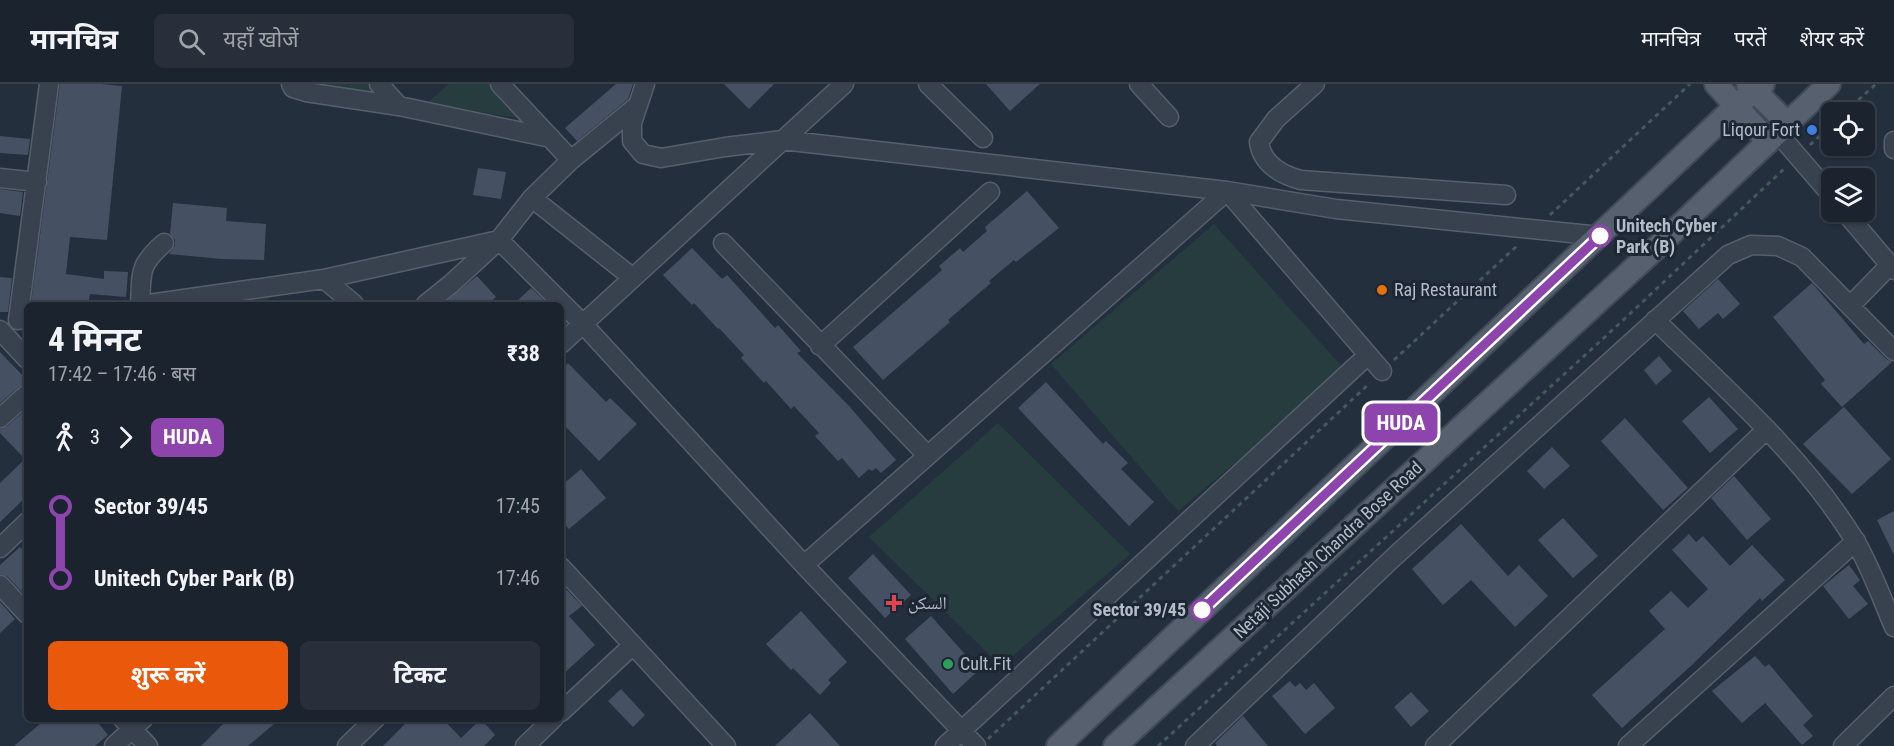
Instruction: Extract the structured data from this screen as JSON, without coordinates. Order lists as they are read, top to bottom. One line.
{"streets":{"main road":["Netaji Subhash Chandra Bose Road"]},"places":{"other":["Liqour Fort","Unitech Cyber Park (B)","Raj Restaurant","Sector 39/45","Cult.Fit"],"health":["السكن"]},"lines":["bus line HUDA"],"page":{"header":"मानचित्र","search":"यहाँ खोजें","nav":["मानचित्र","परतें","शेयर करें"],"on_map":"HUDA","heading":["4 मिनट","17:42 – 17:46 · बस","₹38"],"legs":["3","HUDA"],"list":[{"name":"Sector 39/45","value":"17:45"},{"name":"Unitech Cyber Park (B)","value":"17:46"}],"buttons":["शुरू करें","टिकट"]}}
